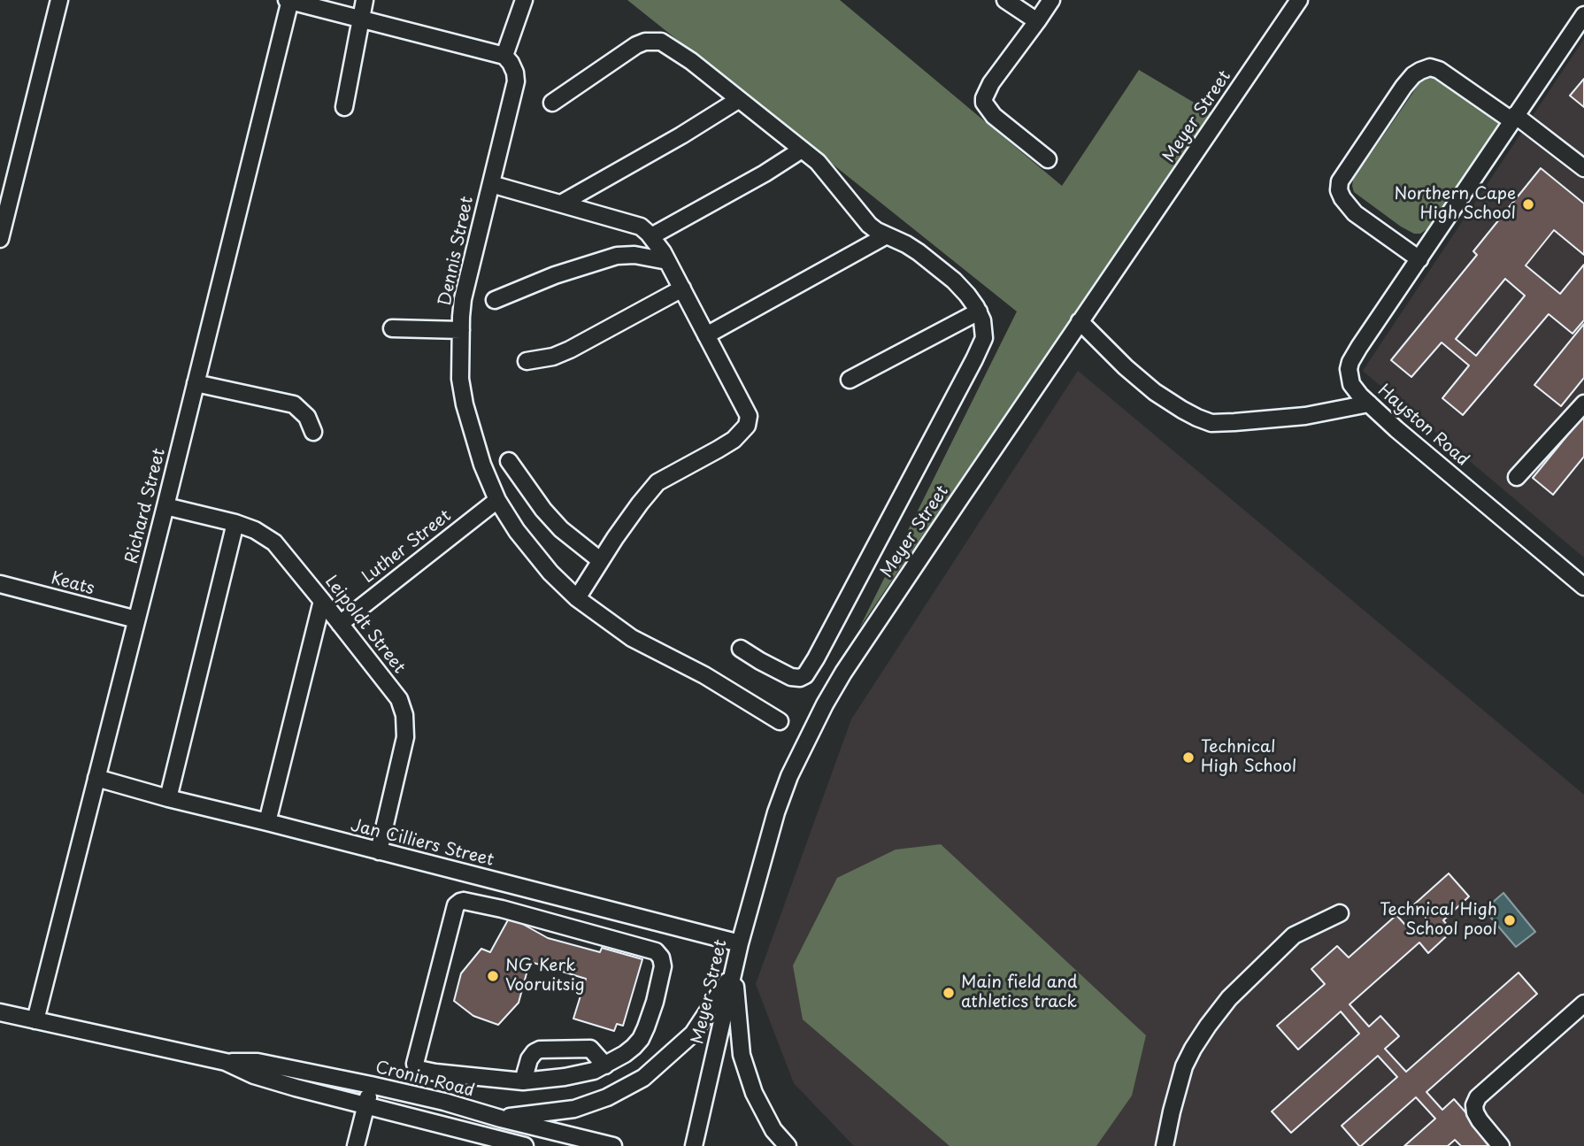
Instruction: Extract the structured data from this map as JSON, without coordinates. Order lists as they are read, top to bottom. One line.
{"streets":{"street":["Meyer Street","Dennis Street","Hayston Road","Richard Street","Luther Street","Keats","Leipoldt Street","Jan Cilliers Street","Cronin Road"]},"crossings":[["Meyer Street","Jan Cilliers Street"],["Dennis Street","Luther Street"],["Richard Street","Keats"],["Richard Street","Leipoldt Street"],["Richard Street","Jan Cilliers Street"],["Richard Street","Cronin Road"],["Luther Street","Leipoldt Street"],["Leipoldt Street","Jan Cilliers Street"]],"places":["Northern Cape High School","Technical High School","Technical High School pool","NG Kerk Vooruitsig","Main field and athletics track"]}
